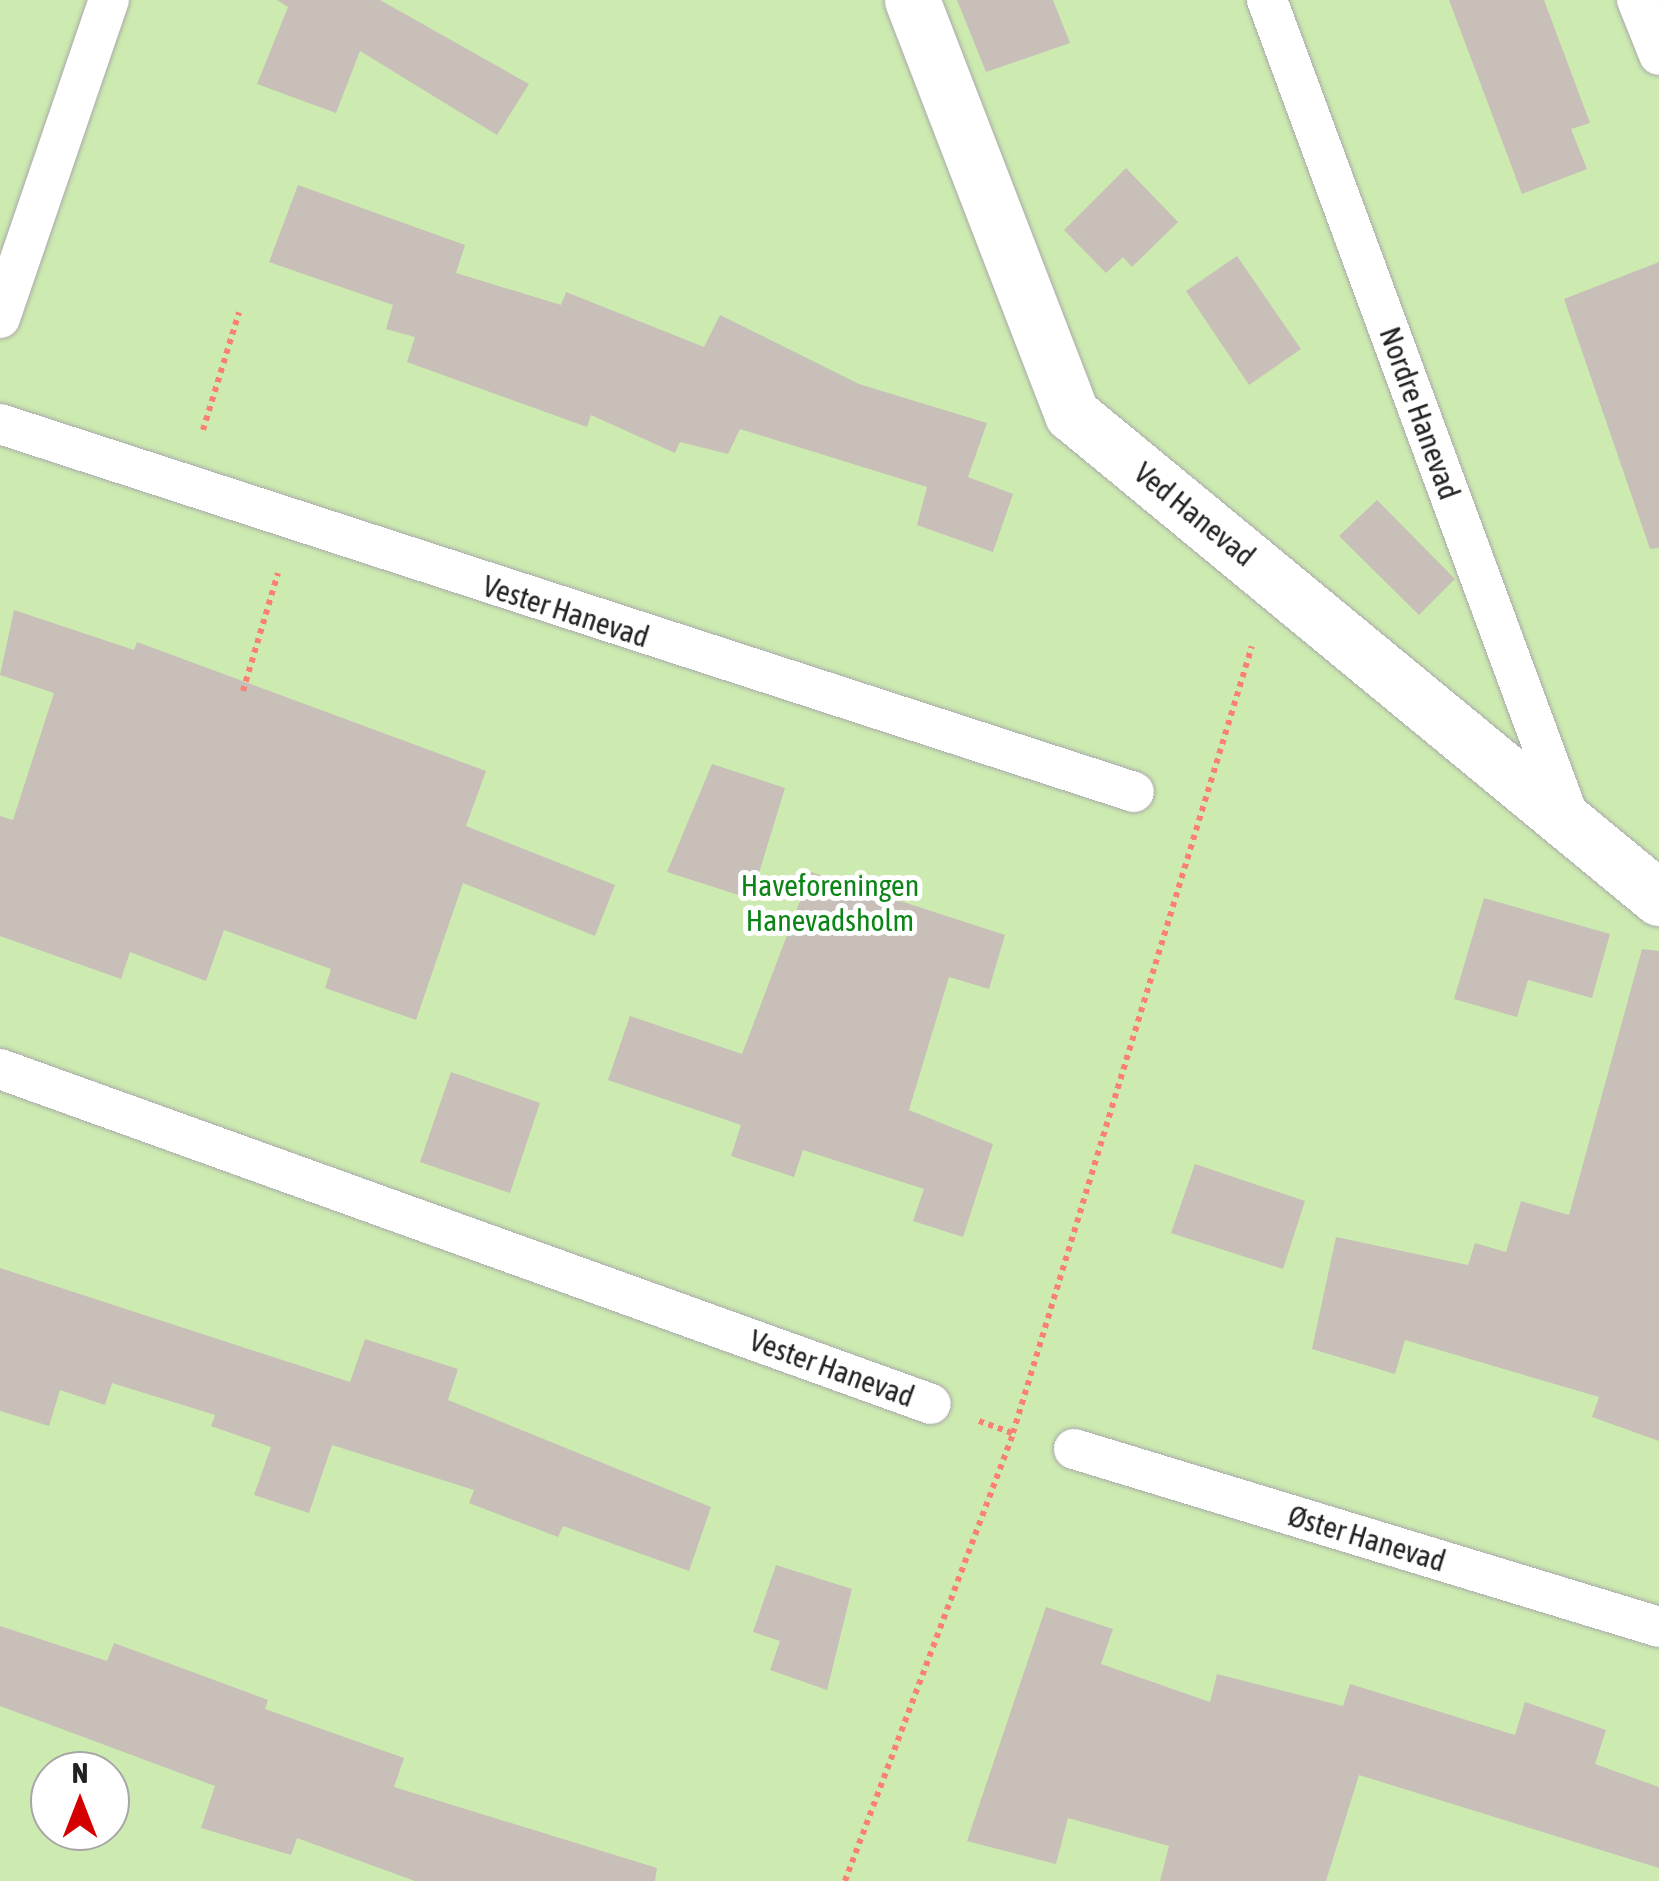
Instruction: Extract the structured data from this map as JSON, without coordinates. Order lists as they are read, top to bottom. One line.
{"streets":{"street":["Ved Hanevad"],"lane":["Nordre Hanevad","Vester Hanevad","Øster Hanevad"]},"crossings":[["Nordre Hanevad","Ved Hanevad"]],"parks":["Haveforeningen Hanevadsholm"],"north":"top"}
